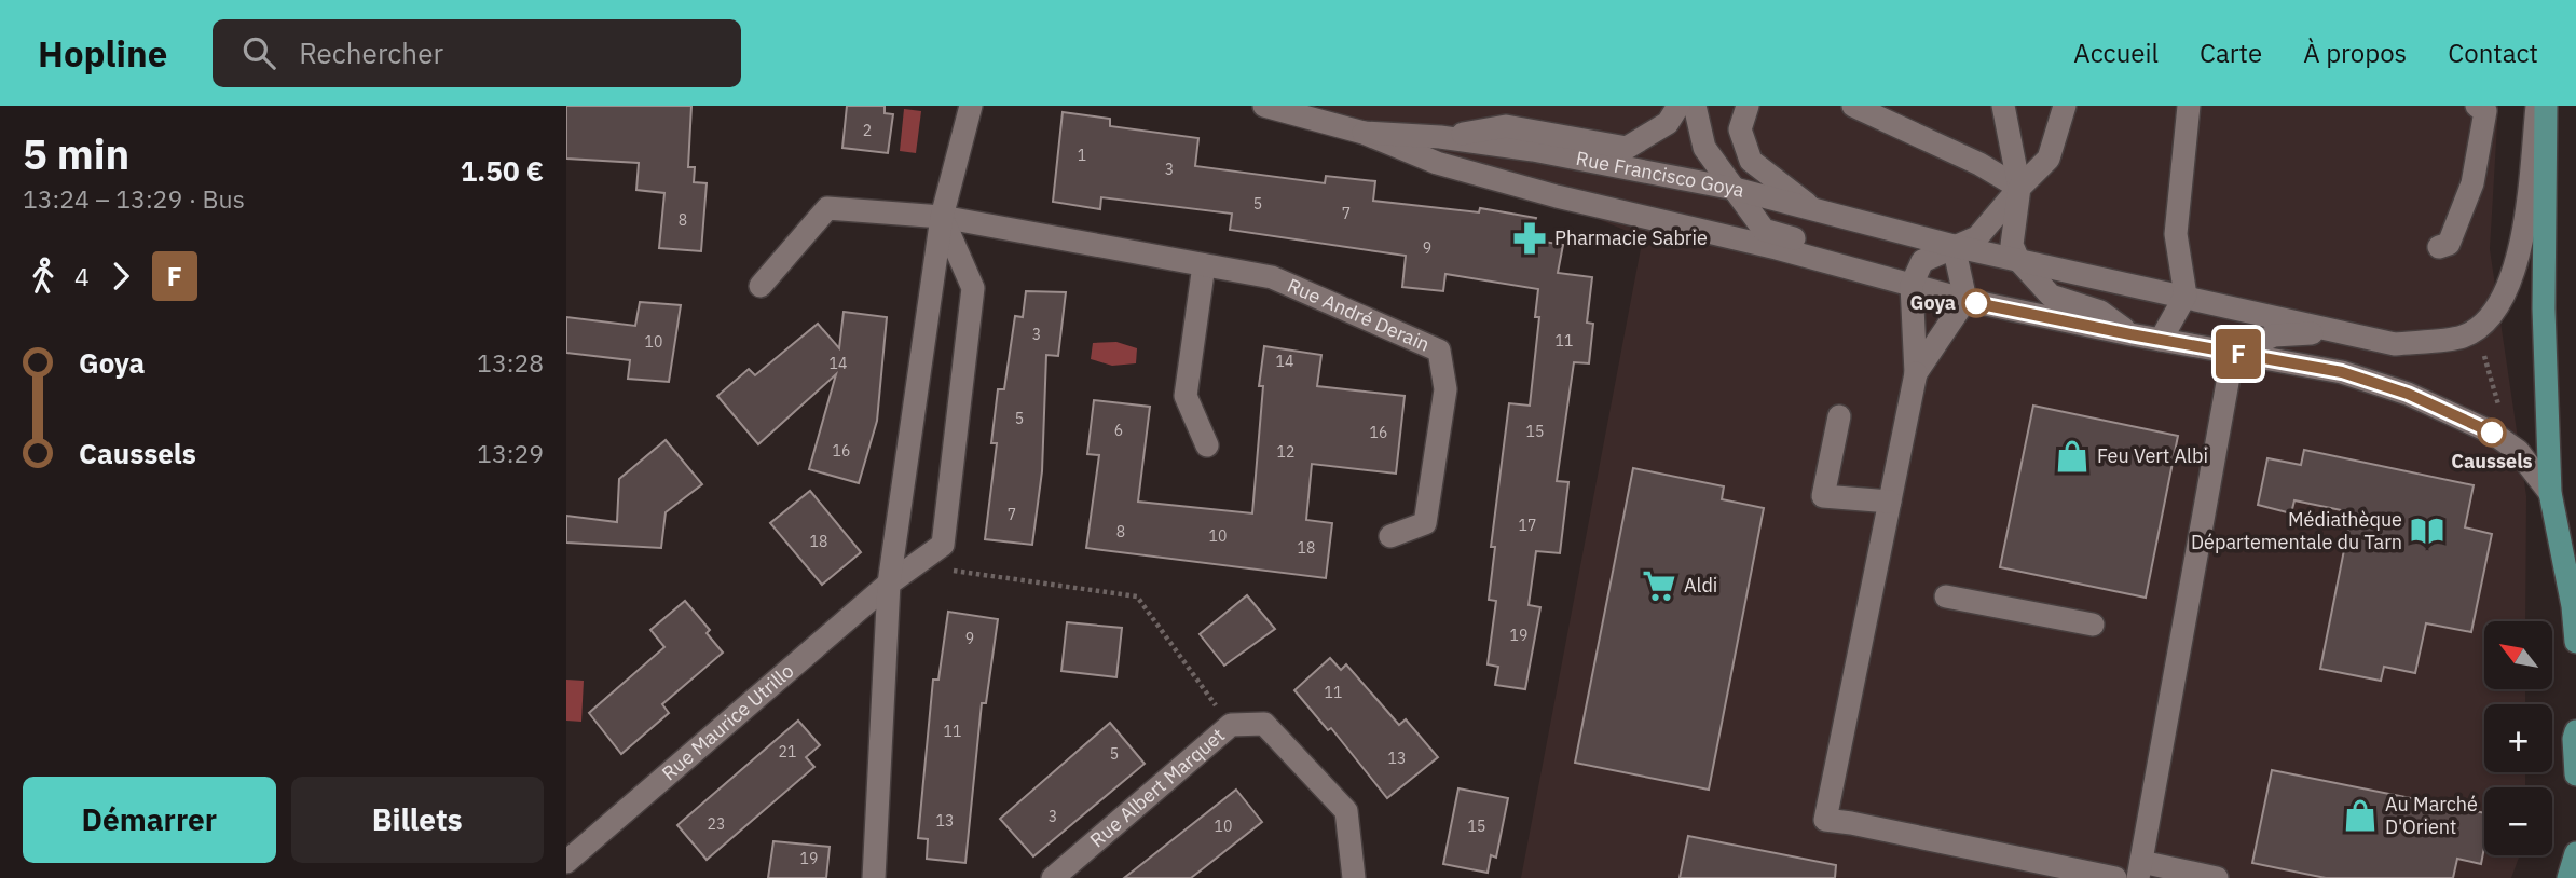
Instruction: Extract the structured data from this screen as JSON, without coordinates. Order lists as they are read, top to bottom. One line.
{"streets":{"street":["Rue Francisco Goya","Rue André Derain","Rue Maurice Utrillo","Rue Albert Marquet"]},"crossings":[["Rue André Derain","Rue Maurice Utrillo"]],"places":{"pharmacy":["Pharmacie Sabrie"],"other":["Goya","Caussels"],"shop":["Feu Vert Albi","Au Marché D'Orient"],"library":["Médiathèque Départementale du Tarn"],"supermarket":["Aldi"]},"lines":["bus line F"],"house_numbers":["2","1","3","5","7","8","9","3","11","10","14","14","5","6","15","16","16","12","7","17","8","10","18","18","19","9","11","11","21","5","13","3","13","23","10","15","19"],"north":"top left","page":{"header":"Hopline","search":"Rechercher","nav":["Accueil","Carte","À propos","Contact"],"heading":["5 min","13:24 – 13:29 · Bus","1.50 €"],"on_map":"F","legs":["4","F"],"list":[{"name":"Goya","value":"13:28"},{"name":"Caussels","value":"13:29"}],"map_buttons":["+","−"],"buttons":["Démarrer","Billets"]}}
